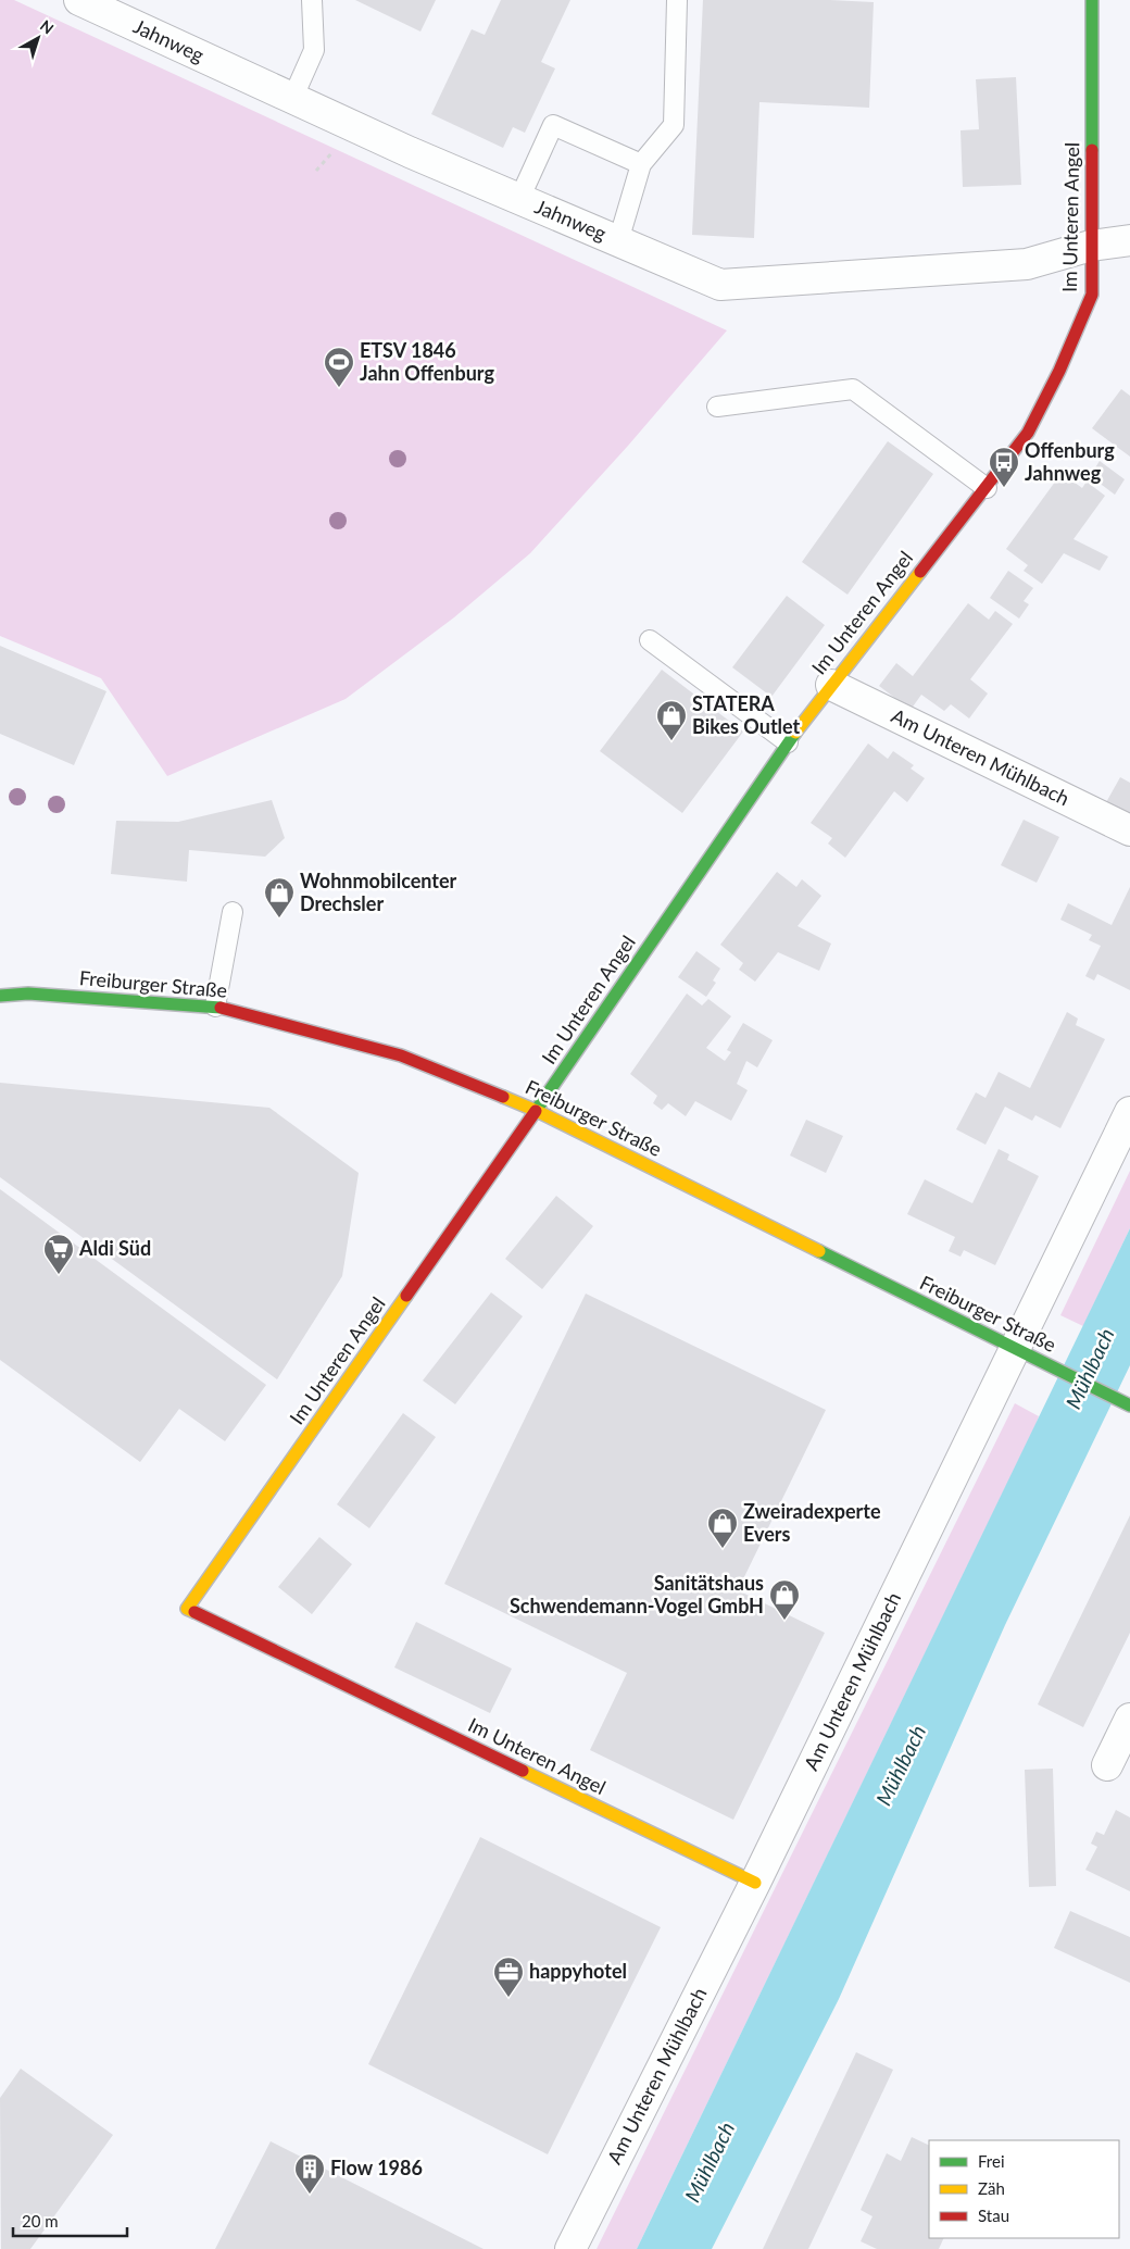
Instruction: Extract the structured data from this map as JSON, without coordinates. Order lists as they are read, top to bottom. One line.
{"streets":{"street":["Jahnweg","Im Unteren Angel","Am Unteren Mühlbach","Freiburger Straße"]},"crossings":[["Jahnweg","Im Unteren Angel"],["Im Unteren Angel","Am Unteren Mühlbach"],["Im Unteren Angel","Freiburger Straße"],["Am Unteren Mühlbach","Freiburger Straße"]],"water":["Mühlbach"],"places":{"sports":["ETSV 1846 Jahn Offenburg"],"bus stop":["Offenburg Jahnweg"],"shop":["STATERA Bikes Outlet","Wohnmobilcenter Drechsler","Zweiradexperte Evers","Sanitätshaus Schwendemann-Vogel GmbH"],"supermarket":["Aldi Süd"],"office":["happyhotel"],"building":["Flow 1986"]},"legend":["Frei","Zäh","Stau"],"scale_bar":"20 m","north":"top right"}
